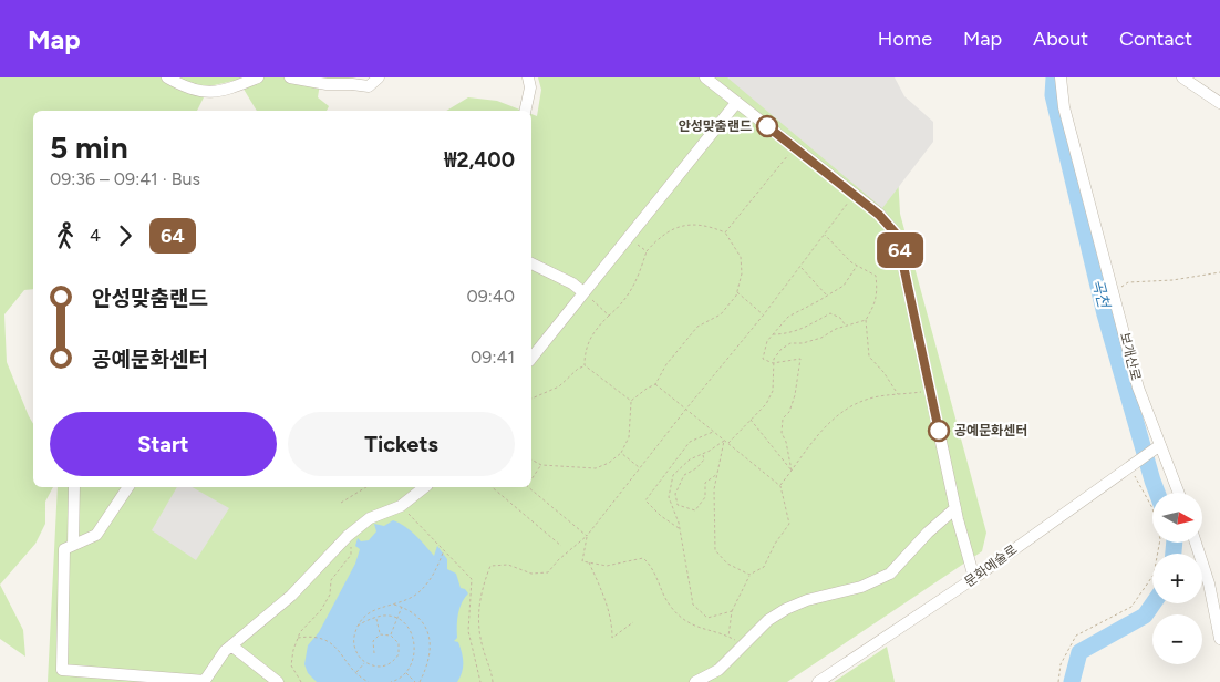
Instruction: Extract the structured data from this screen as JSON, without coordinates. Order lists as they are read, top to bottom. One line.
{"streets":{"street":["보개산로","문화예술로"]},"crossings":[["보개산로","문화예술로"]],"water":["곡천"],"places":["안성맞춤랜드","공예문화센터"],"lines":["bus line 64"],"north":"right","page":{"header":"Map","nav":["Home","Map","About","Contact"],"on_map":"64","heading":["5 min","09:36 – 09:41 · Bus","₩2,400"],"legs":["4","64"],"list":[{"name":"안성맞춤랜드","value":"09:40"},{"name":"공예문화센터","value":"09:41"}],"buttons":["Start","Tickets"],"map_buttons":["+","−"]}}
